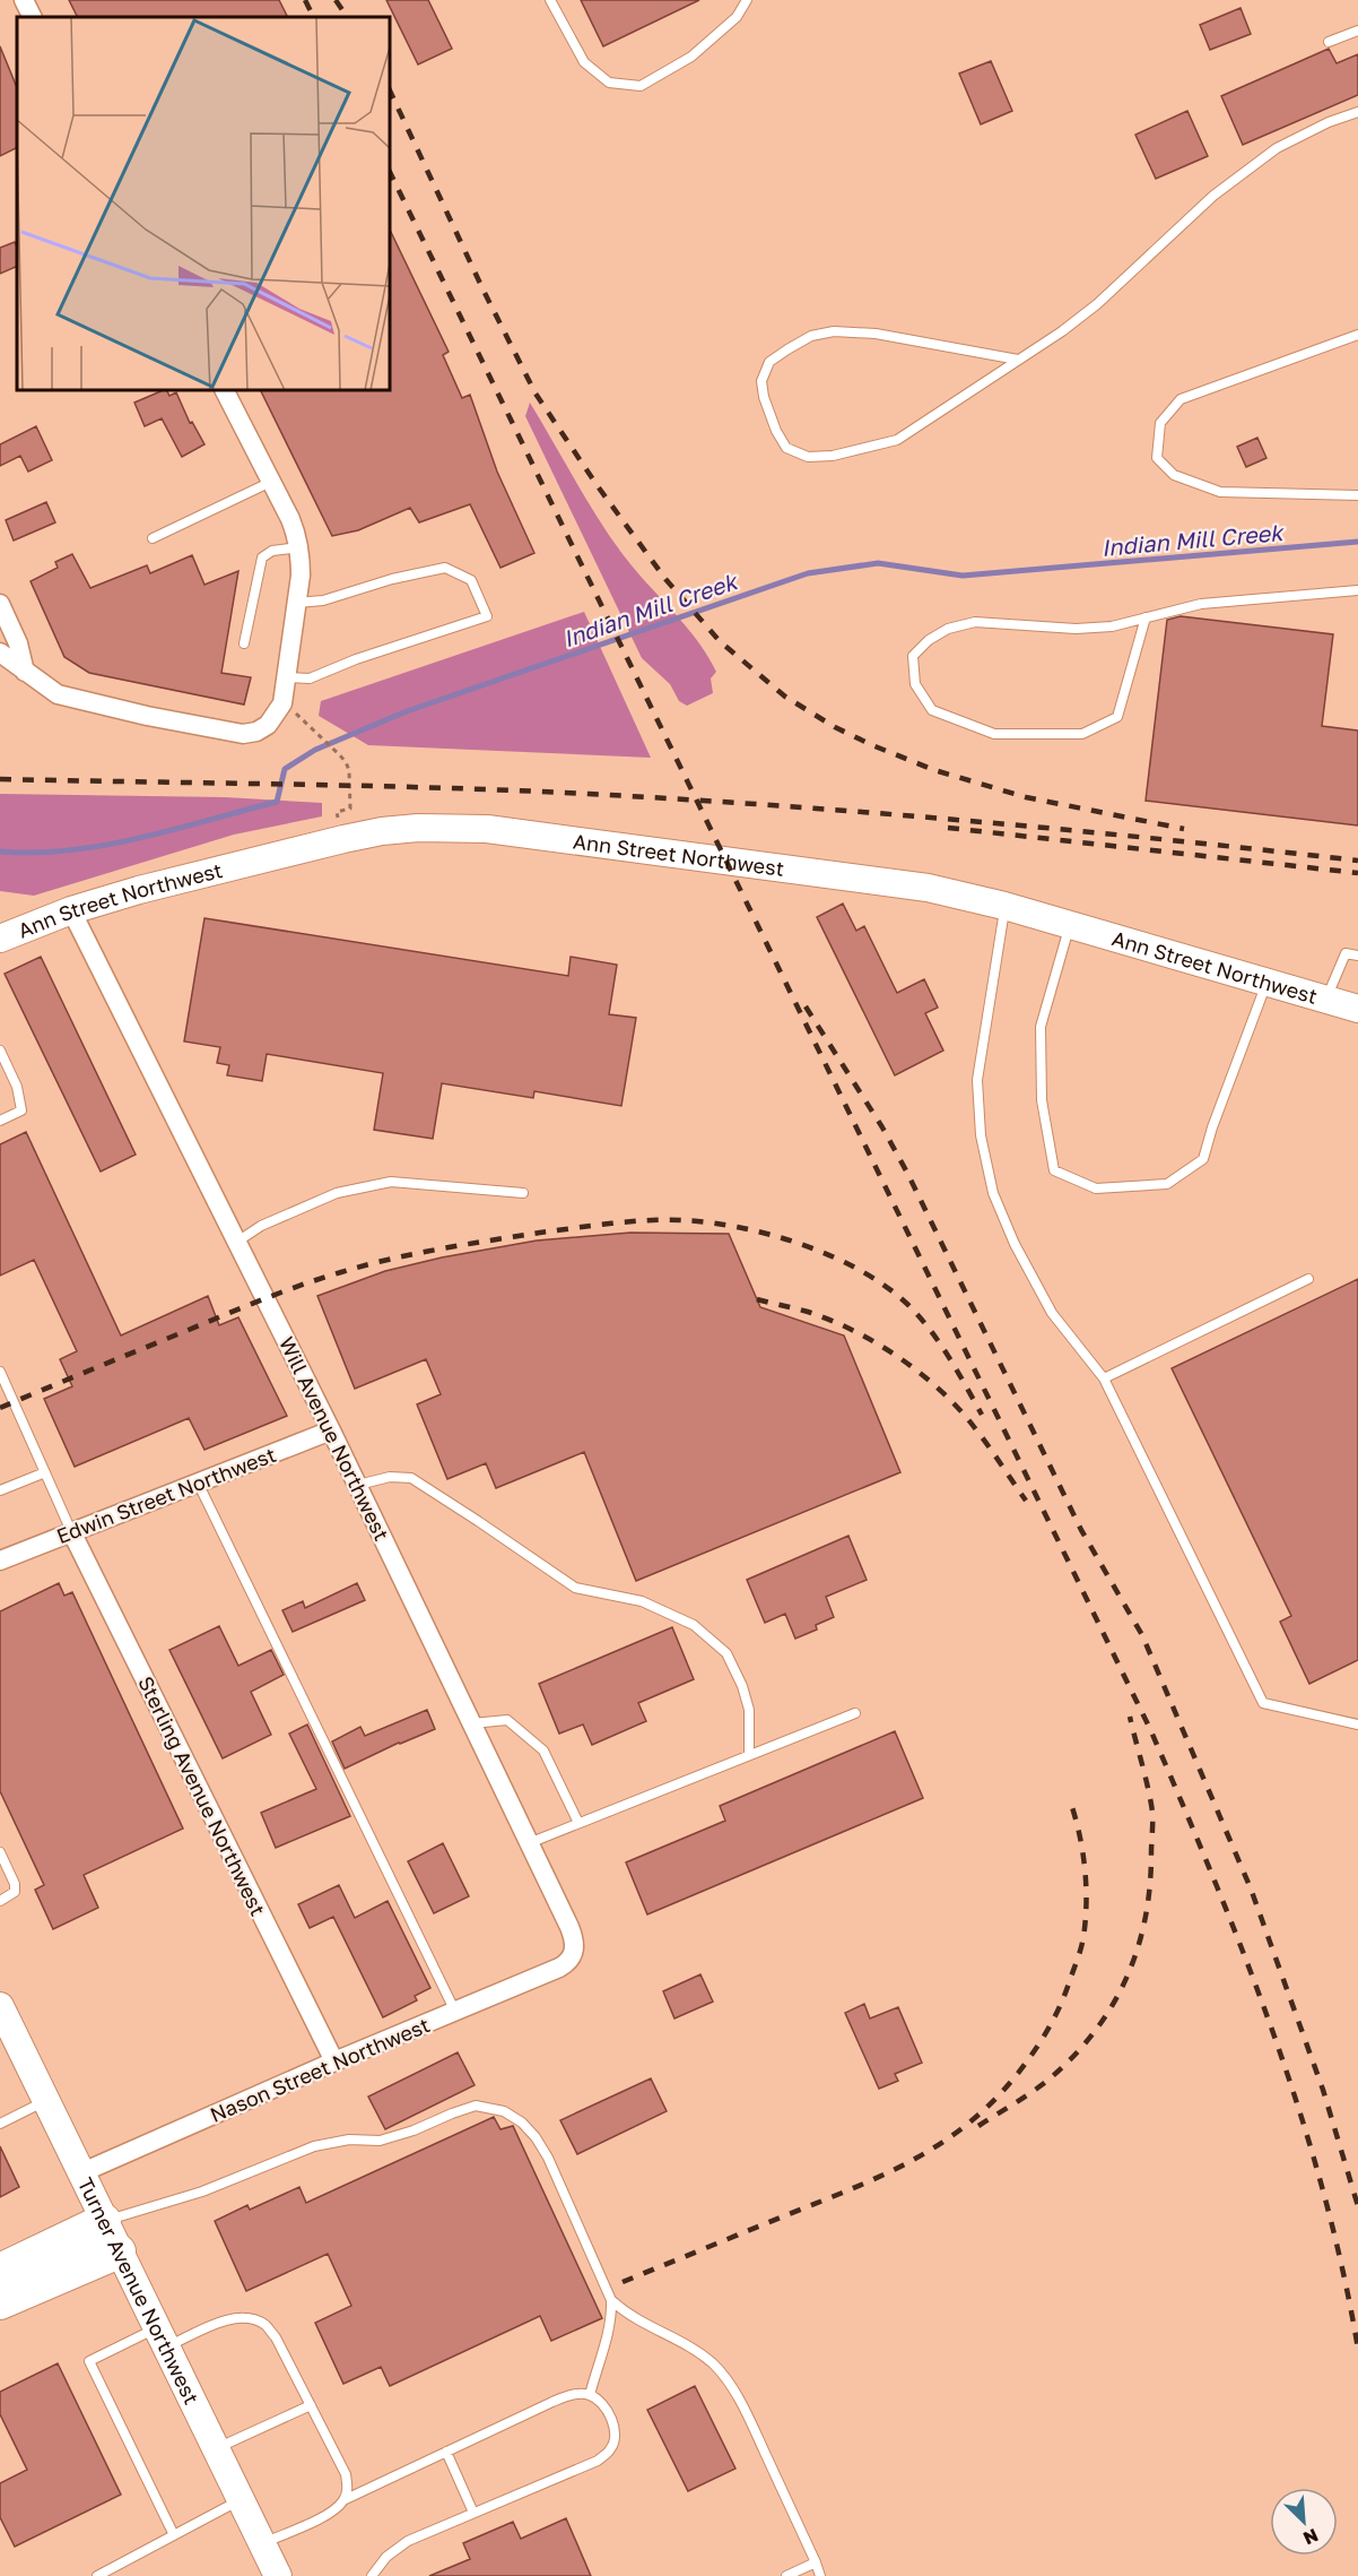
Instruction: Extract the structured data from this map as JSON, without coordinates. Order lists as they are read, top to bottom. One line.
{"streets":{"main road":["Ann Street Northwest","Turner Avenue Northwest"],"street":["Will Avenue Northwest","Edwin Street Northwest","Sterling Avenue Northwest","Nason Street Northwest"]},"crossings":[["Ann Street Northwest","Will Avenue Northwest"],["Will Avenue Northwest","Edwin Street Northwest"],["Will Avenue Northwest","Nason Street Northwest"],["Edwin Street Northwest","Sterling Avenue Northwest"],["Sterling Avenue Northwest","Nason Street Northwest"],["Nason Street Northwest","Turner Avenue Northwest"]],"water":["Indian Mill Creek"],"north":"bottom right"}
